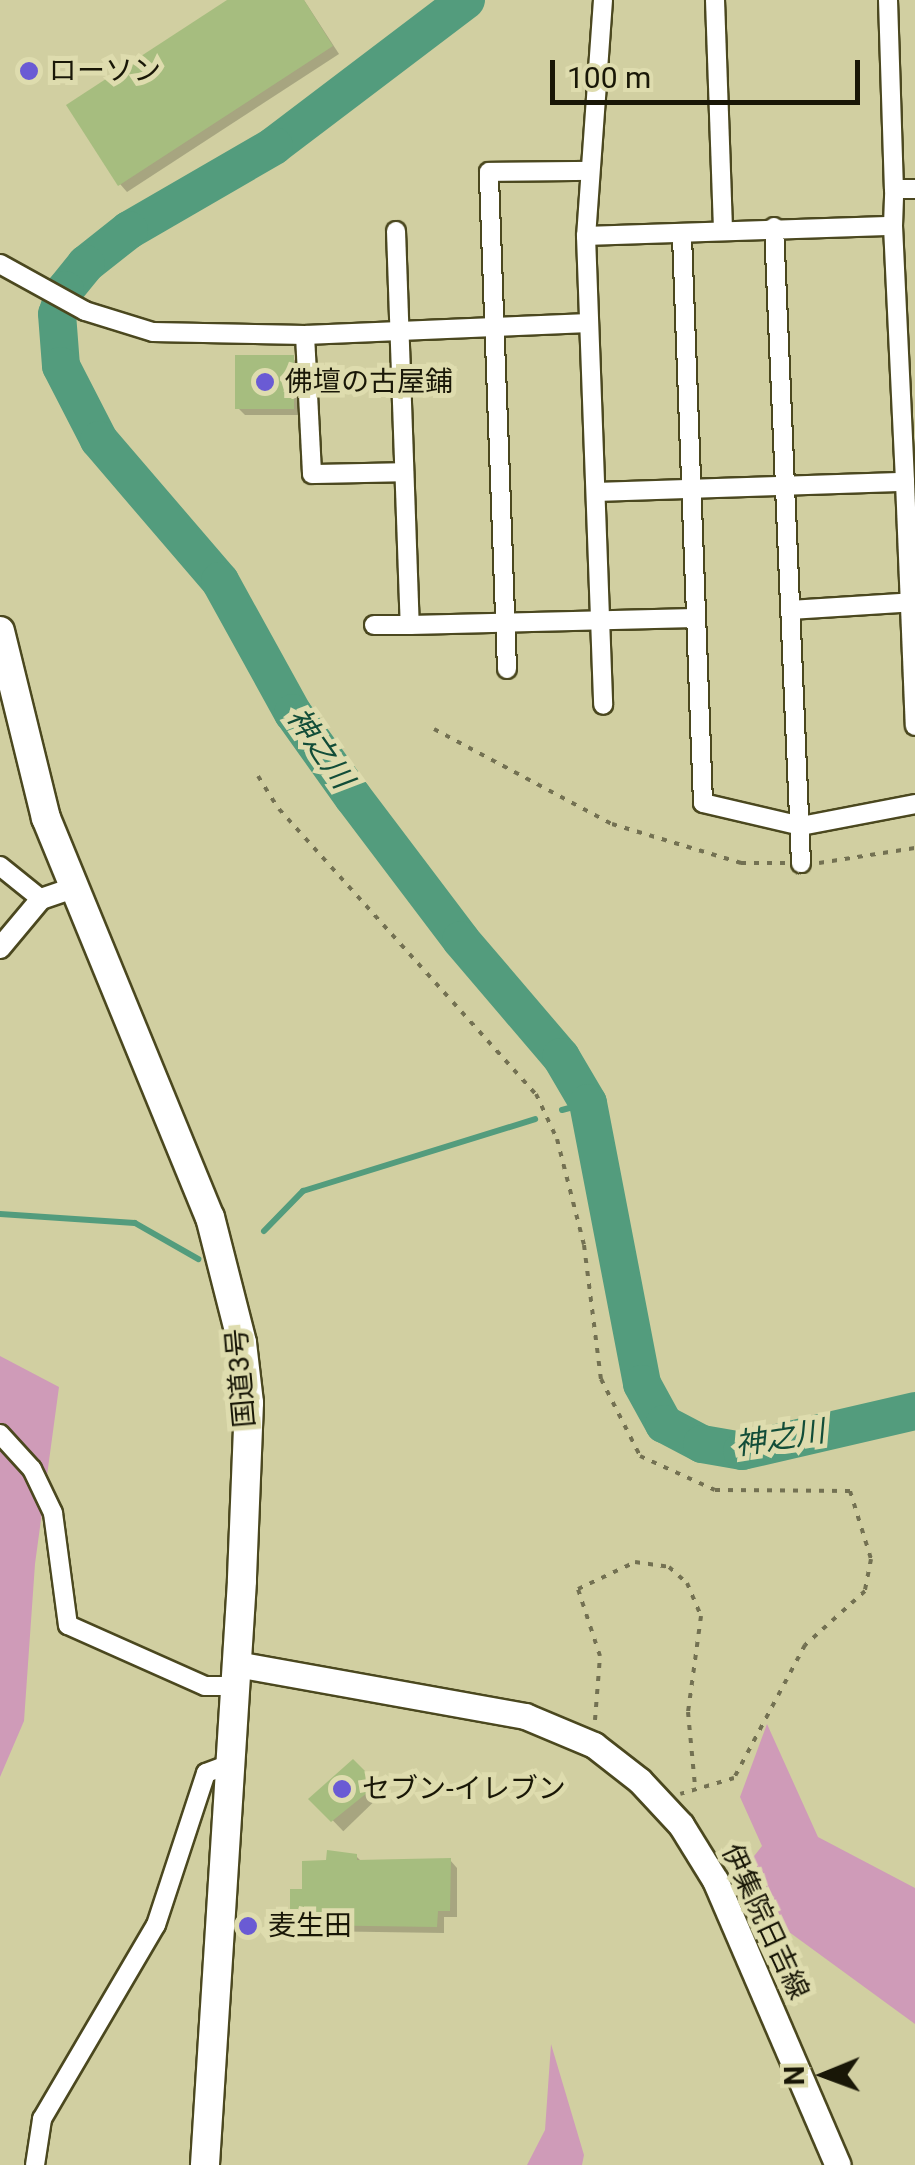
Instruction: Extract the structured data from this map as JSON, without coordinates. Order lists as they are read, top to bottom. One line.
{"streets":{"highway":["国道3号"],"main road":["伊集院日吉線"]},"crossings":[["国道3号","伊集院日吉線"]],"water":["神之川"],"places":["ローソン","佛壇の古屋鋪","セブン-イレブン","麦生田"],"scale_bar":"100 m","north":"left"}
